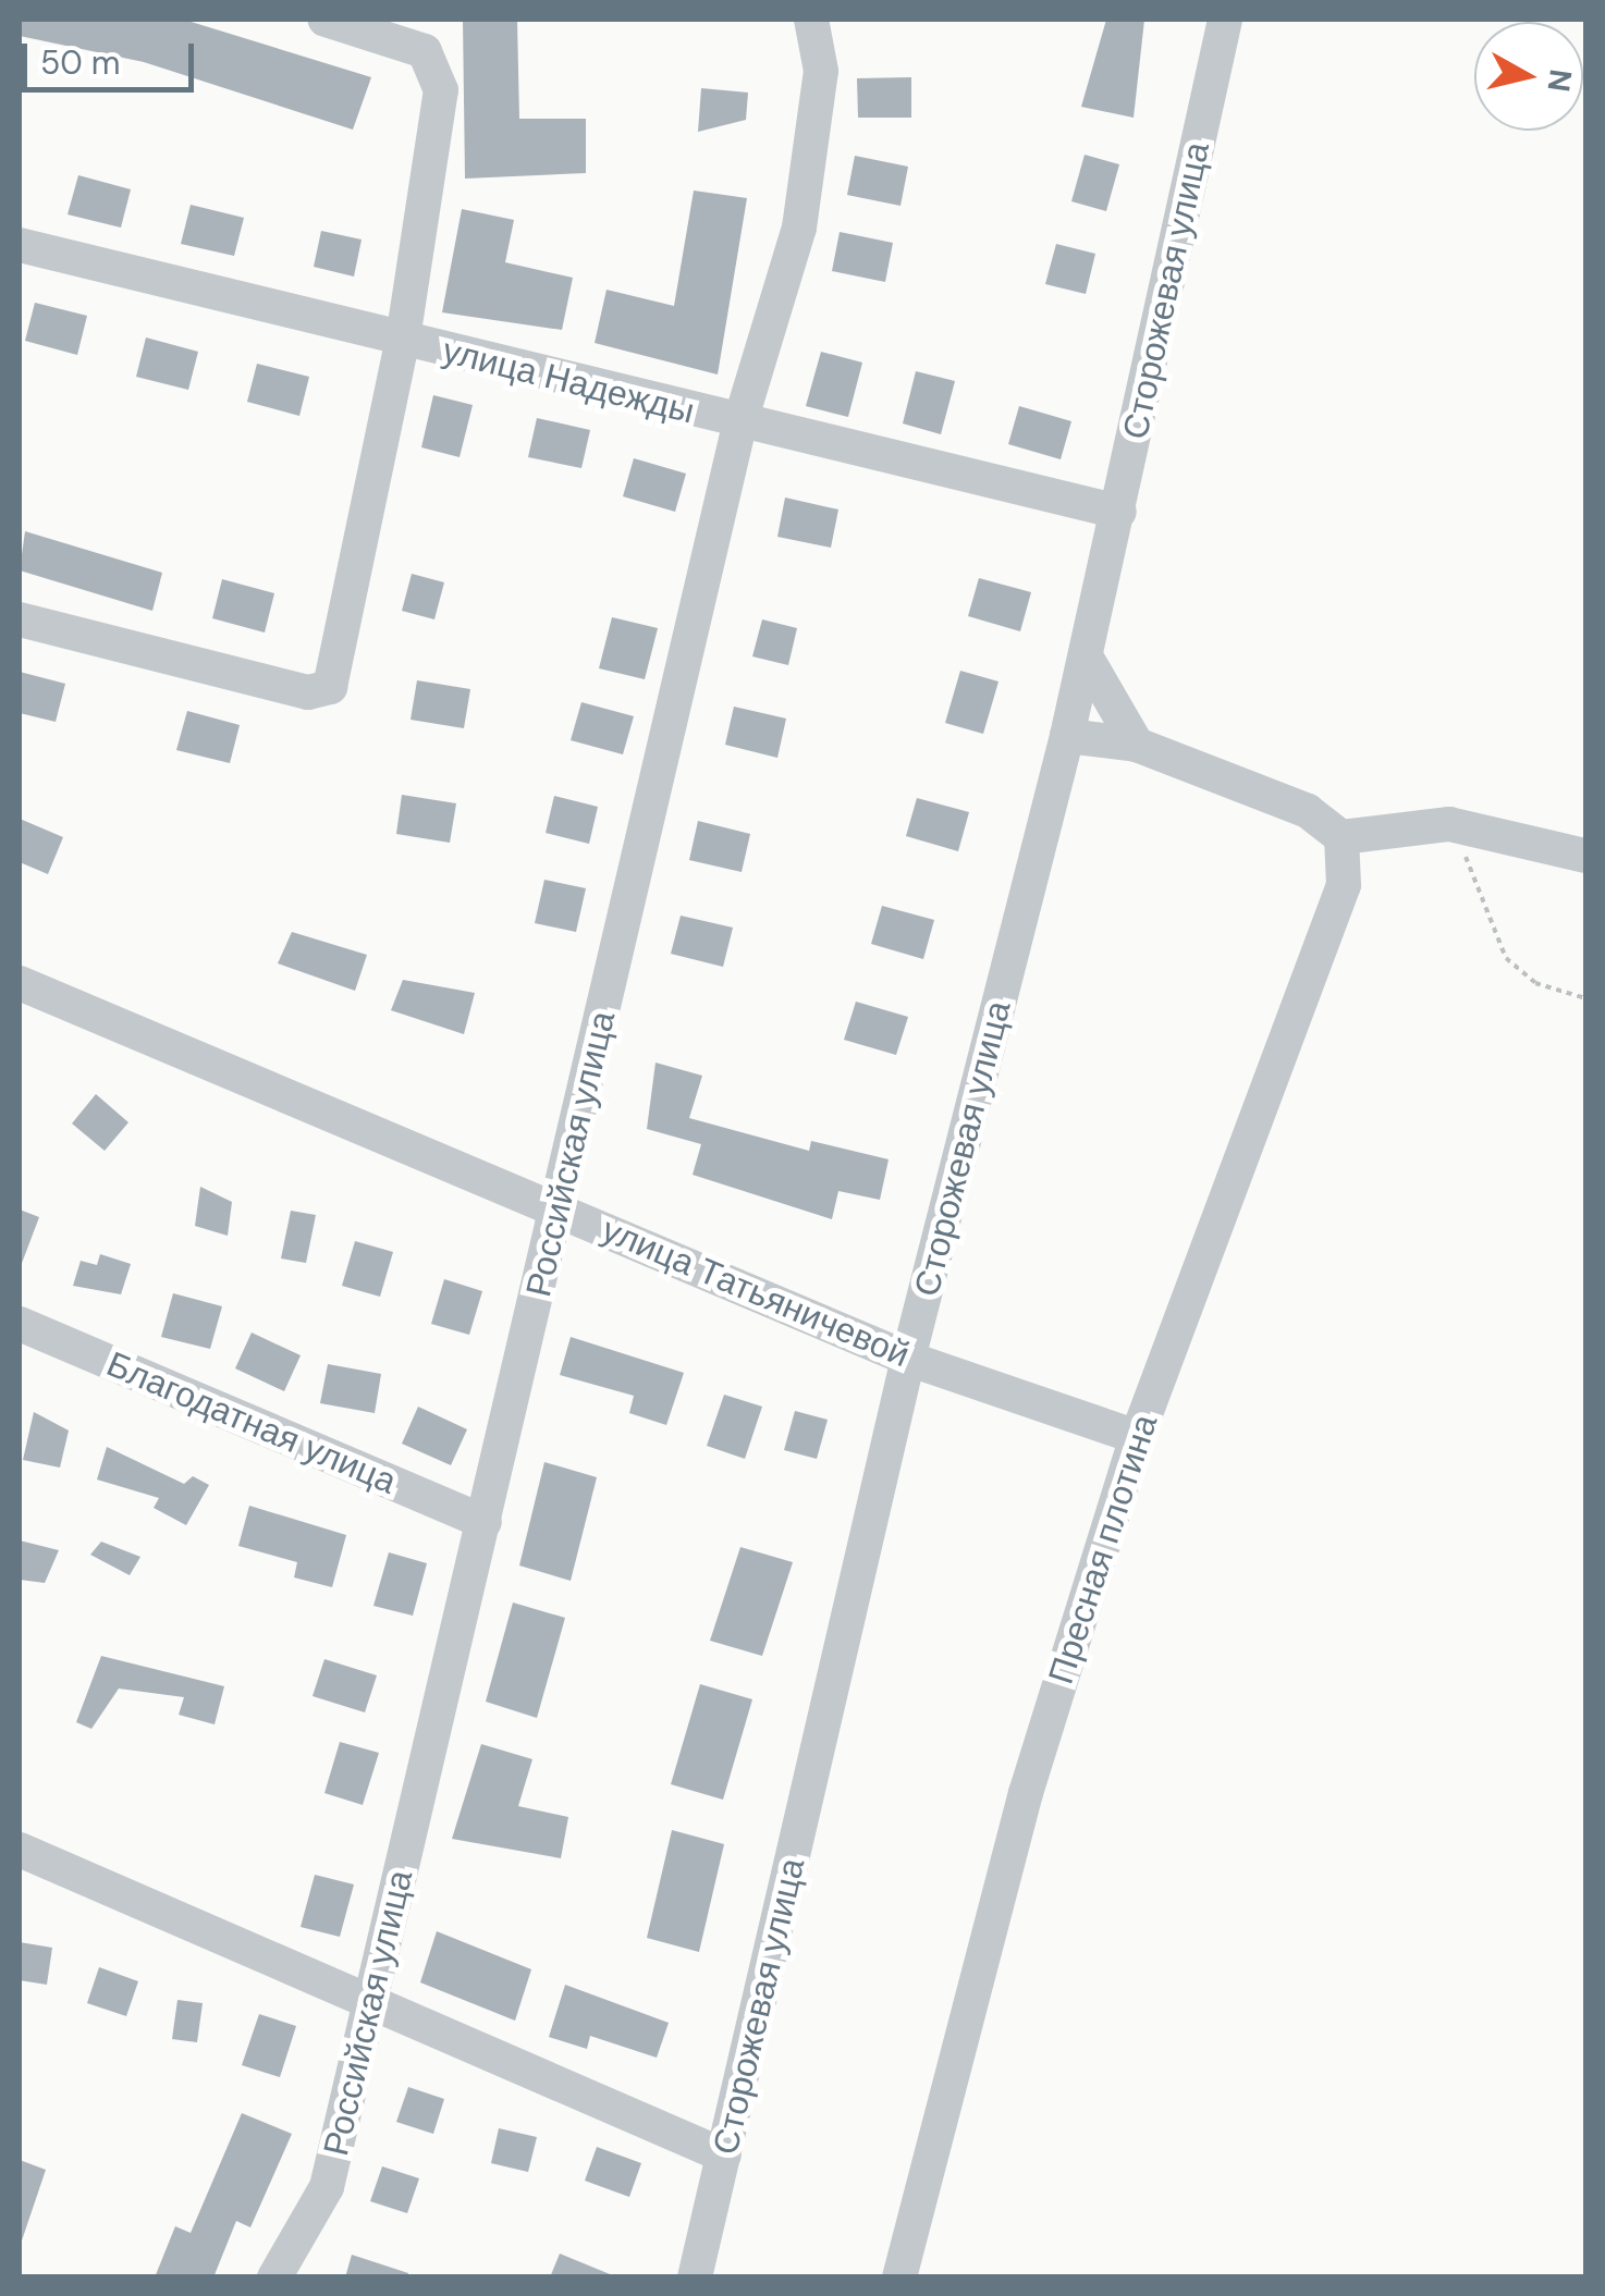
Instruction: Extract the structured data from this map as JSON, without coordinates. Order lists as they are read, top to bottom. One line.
{"streets":{"street":["Сторожевая улица","улица Надежды","Российская улица","улица Татьяничевой","Благодатная улица","Пресная плотина"]},"crossings":[["Сторожевая улица","улица Надежды"],["Сторожевая улица","улица Татьяничевой"],["улица Надежды","Российская улица"],["Российская улица","улица Татьяничевой"],["Российская улица","Благодатная улица"],["улица Татьяничевой","Пресная плотина"]],"scale_bar":"50 m","north":"right"}
